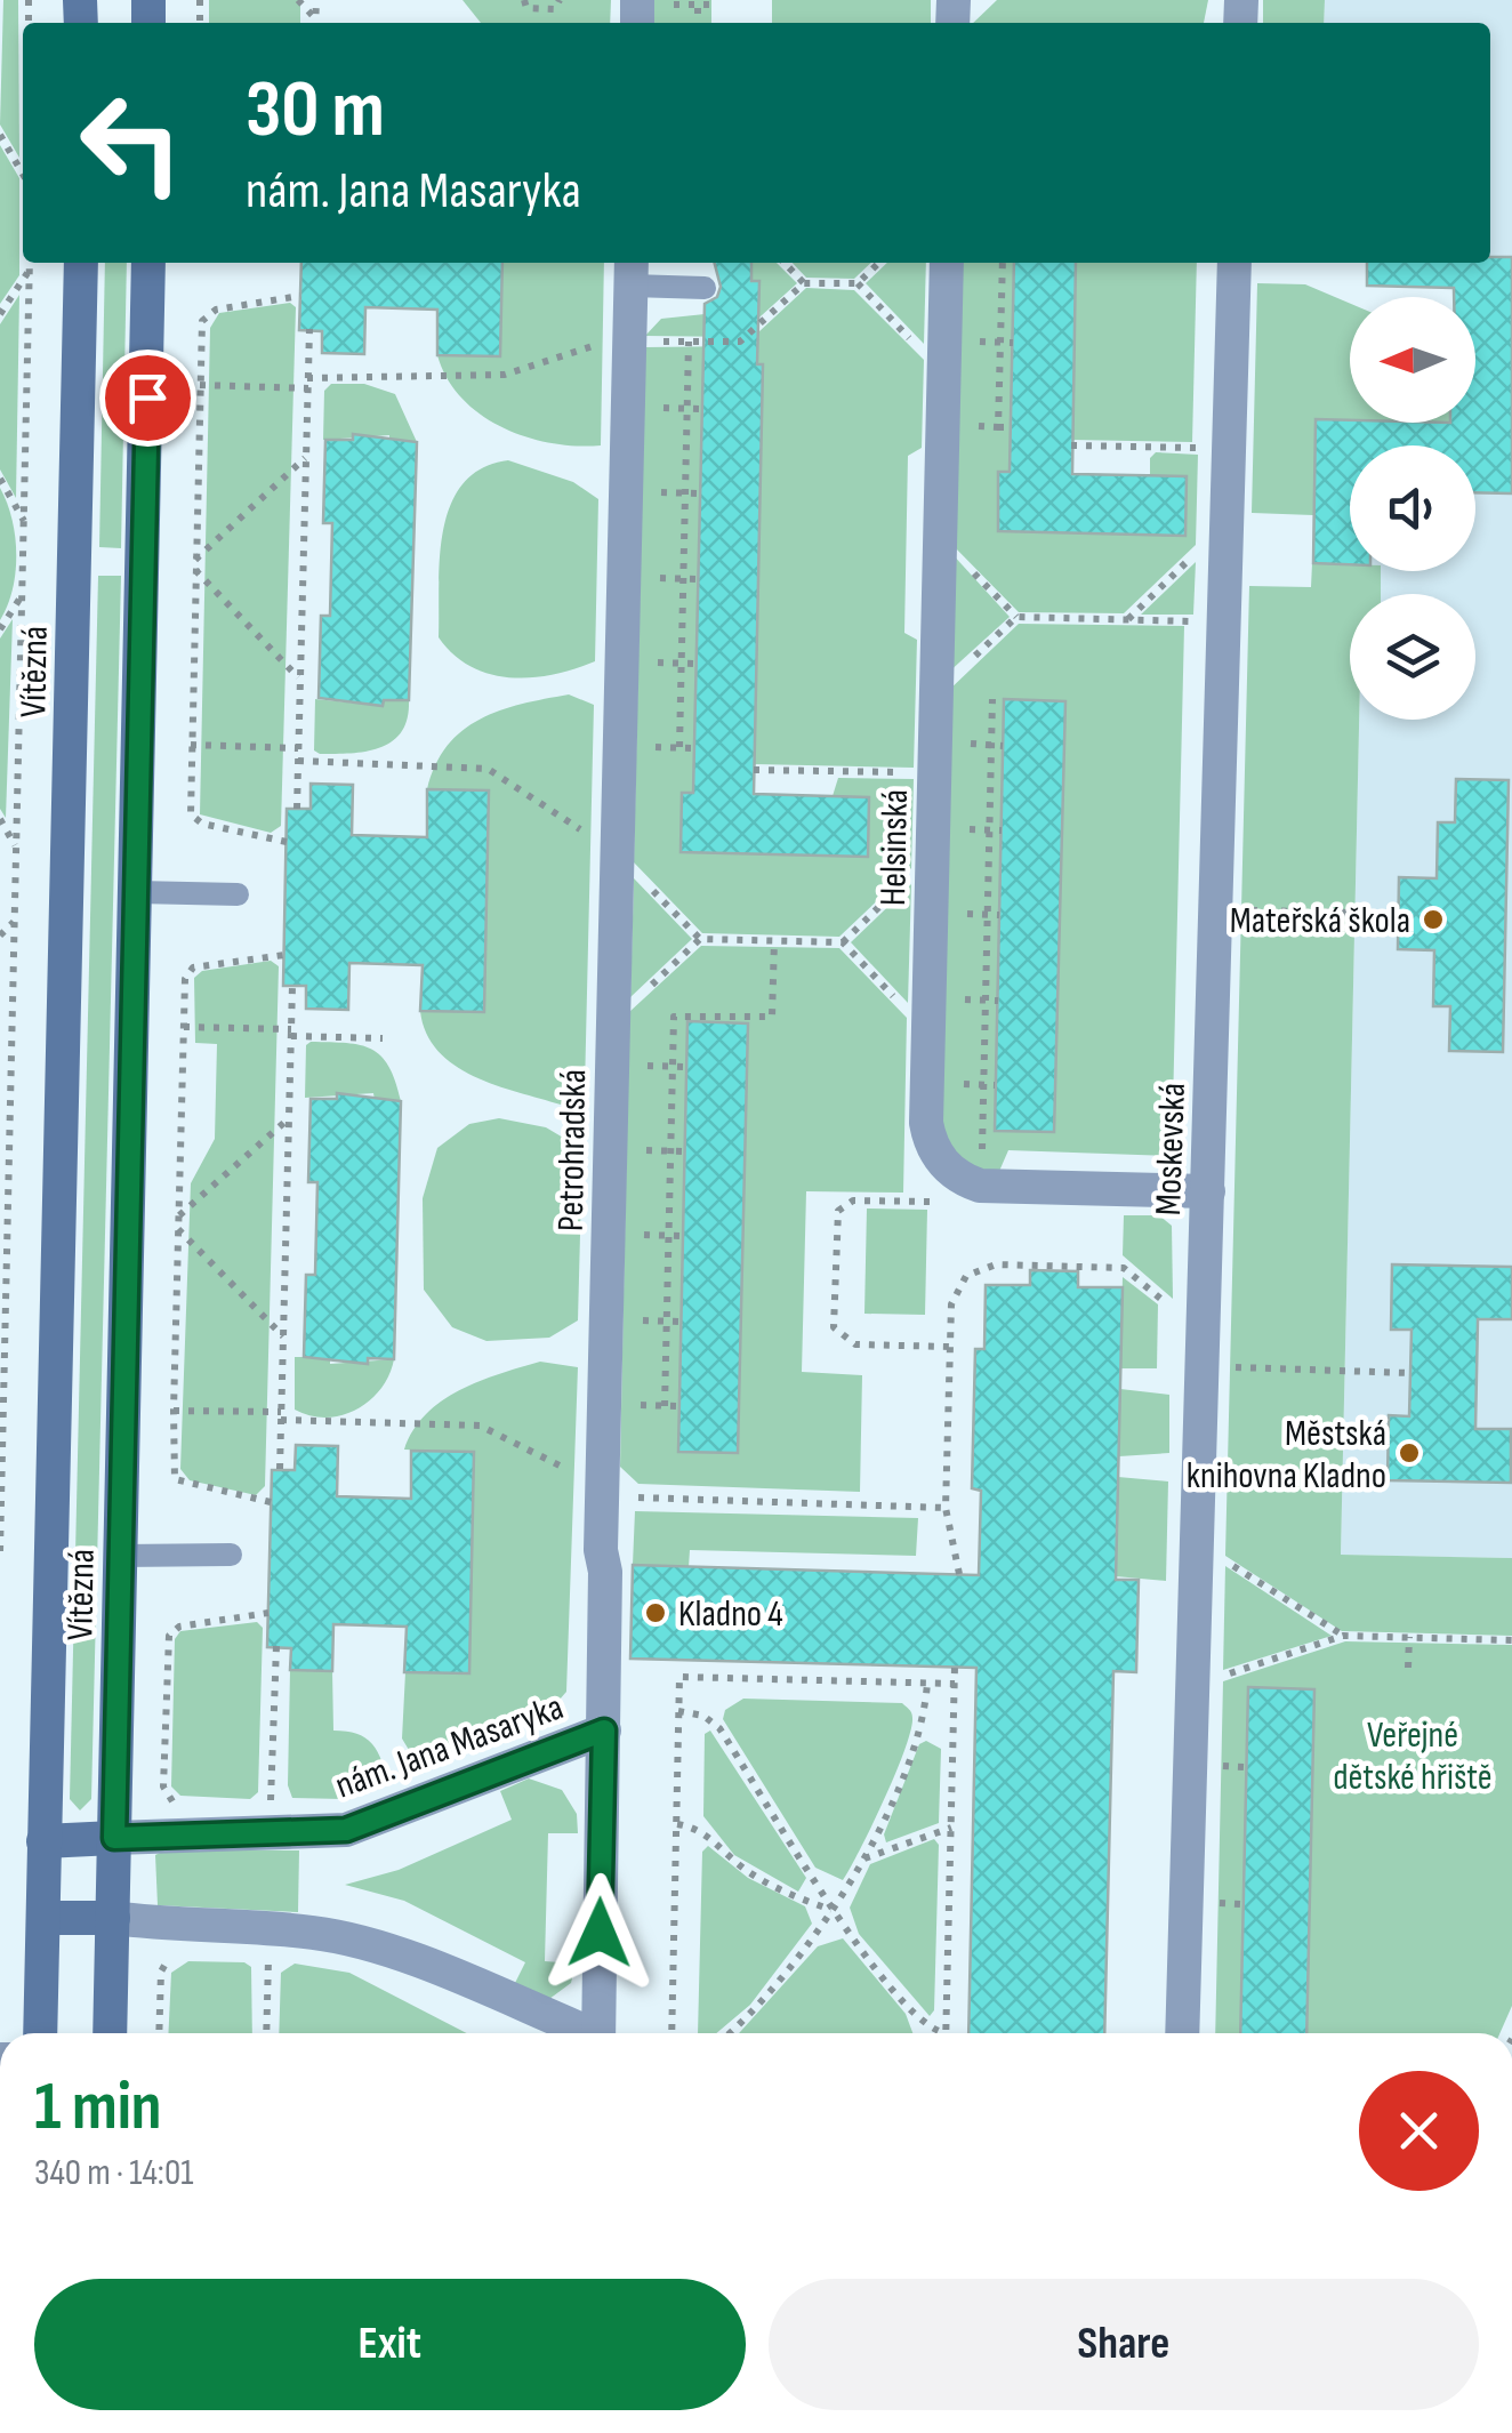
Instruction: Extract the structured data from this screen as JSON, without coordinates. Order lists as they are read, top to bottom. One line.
{"streets":{"main road":["Vítězná"],"street":["Helsinská","Moskevská","Petrohradská","nám. Jana Masaryka"]},"crossings":[["Vítězná","nám. Jana Masaryka"],["Petrohradská","nám. Jana Masaryka"]],"parks":["Veřejné dětské hřiště"],"places":["Mateřská škola","Městská knihovna Kladno","Kladno 4"],"north":"left","page":{"turn":["30 m","nám. Jana Masaryka"],"heading":["1 min","340 m · 14:01"],"buttons":["Exit","Share"]}}
